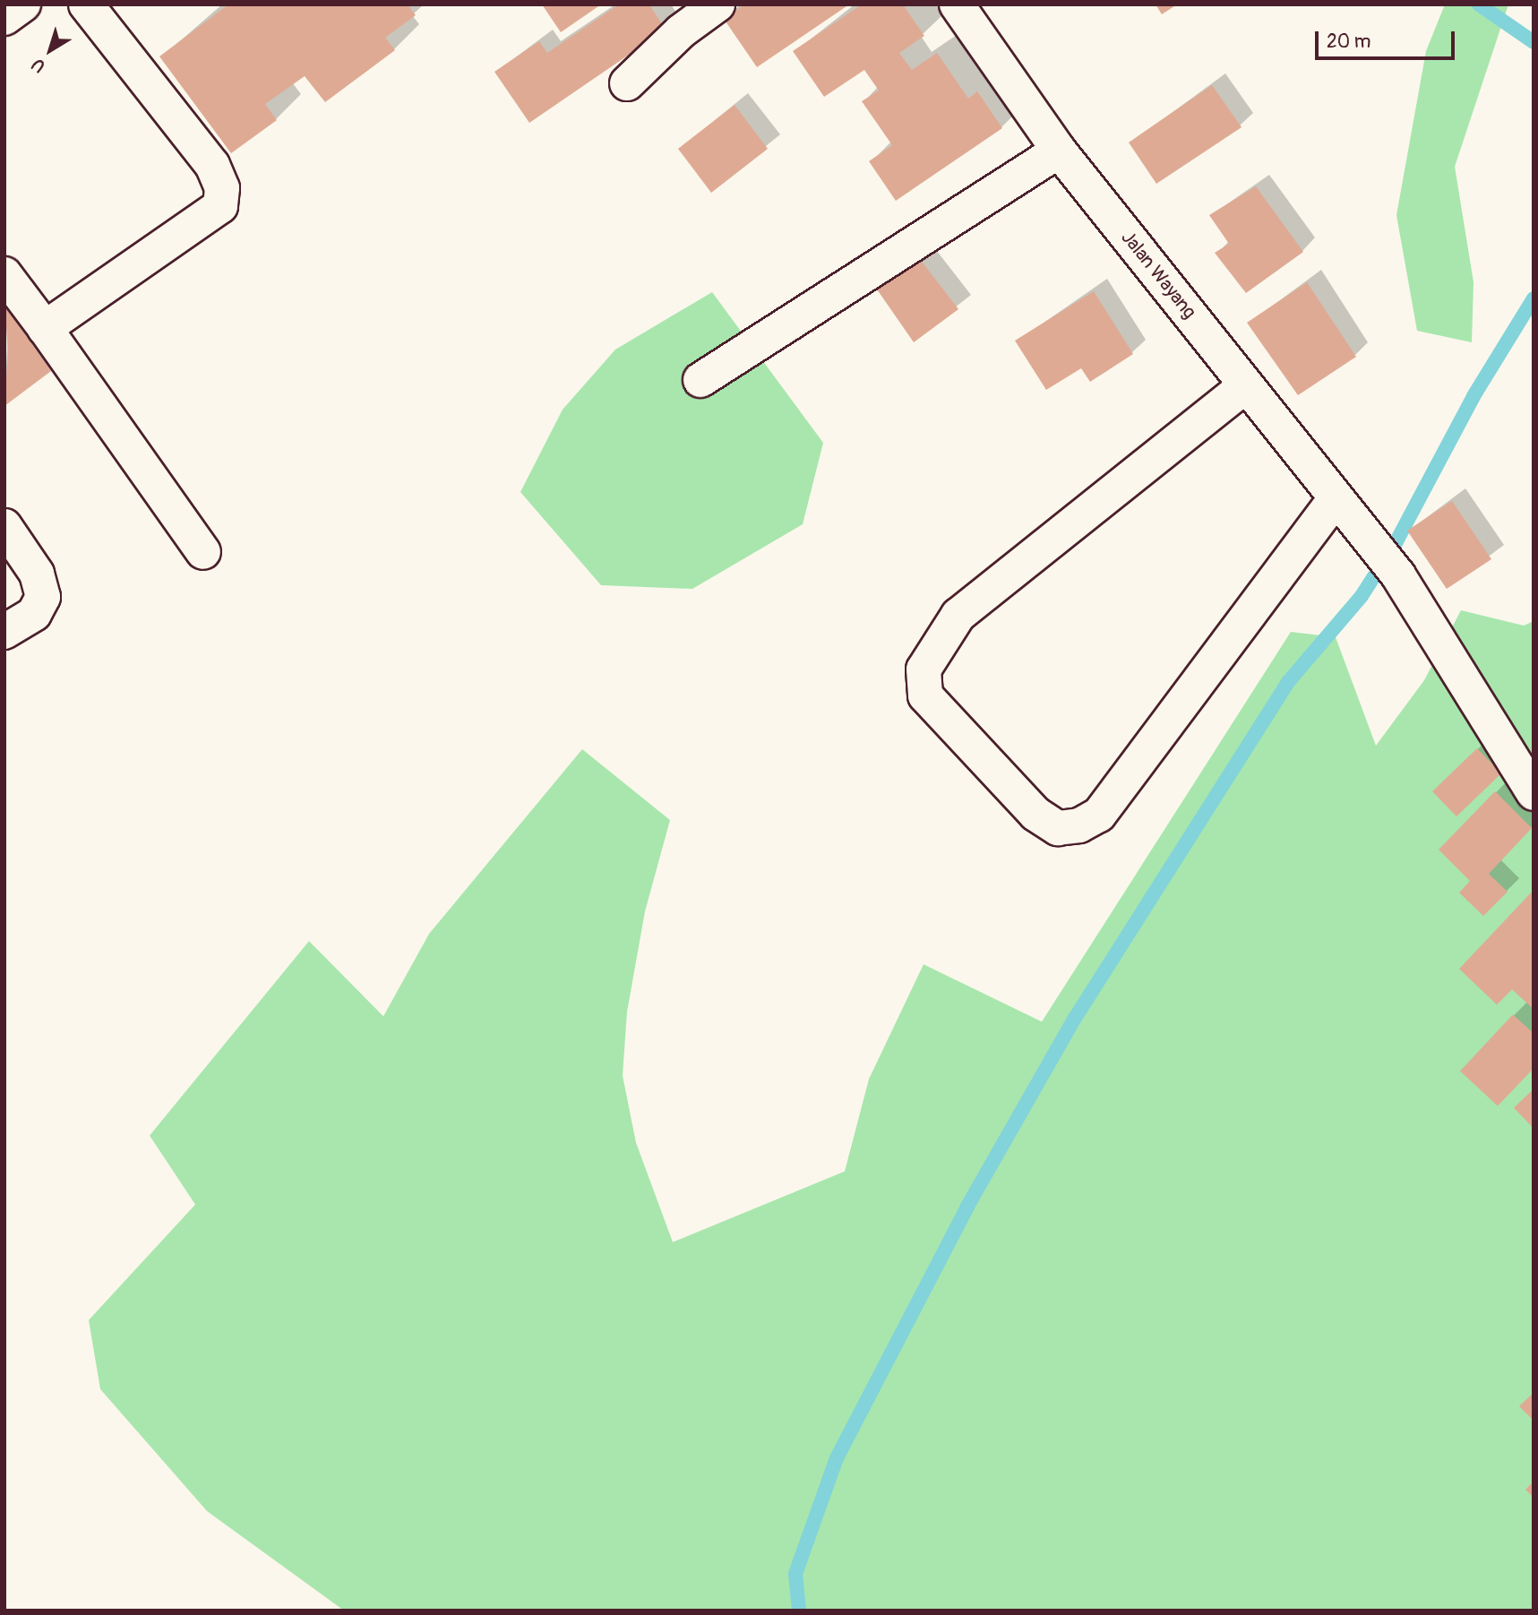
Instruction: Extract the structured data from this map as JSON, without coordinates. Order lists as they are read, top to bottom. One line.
{"streets":{"street":["Jalan Wayang"]},"scale_bar":"20 m","north":"bottom left"}
